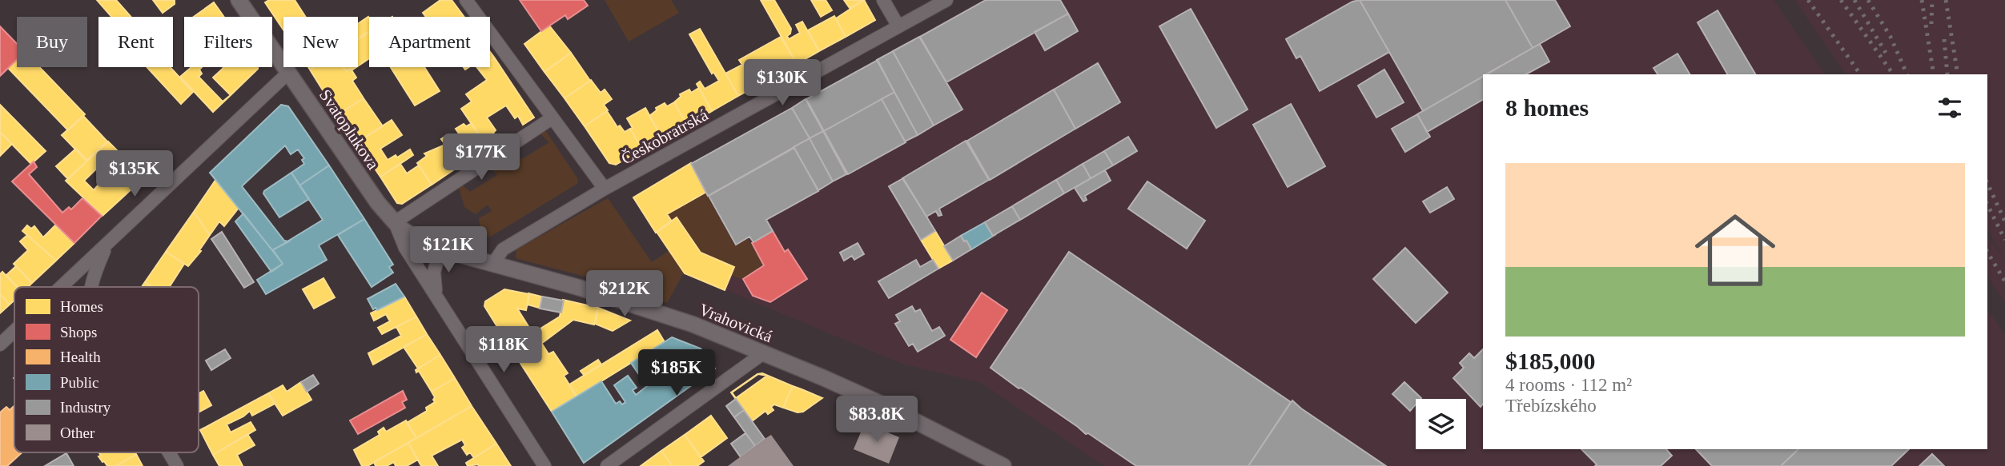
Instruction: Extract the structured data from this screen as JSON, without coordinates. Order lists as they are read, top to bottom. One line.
{"streets":{"street":["Svatoplukova","Českobratrská","Vrahovická"]},"crossings":[["Svatoplukova","Vrahovická"],["Českobratrská","Vrahovická"]],"legend":["Homes","Shops","Health","Public","Industry","Other"],"page":{"chip":["Buy","Rent","Filters","New","Apartment"],"price":["$130K","$177K","$135K","$121K","$212K","$118K","$185K","$83.8K"],"heading":"8 homes","list":[{"name":"$185,000","note":"4 rooms · 112 m² · Třebízského"}]}}
